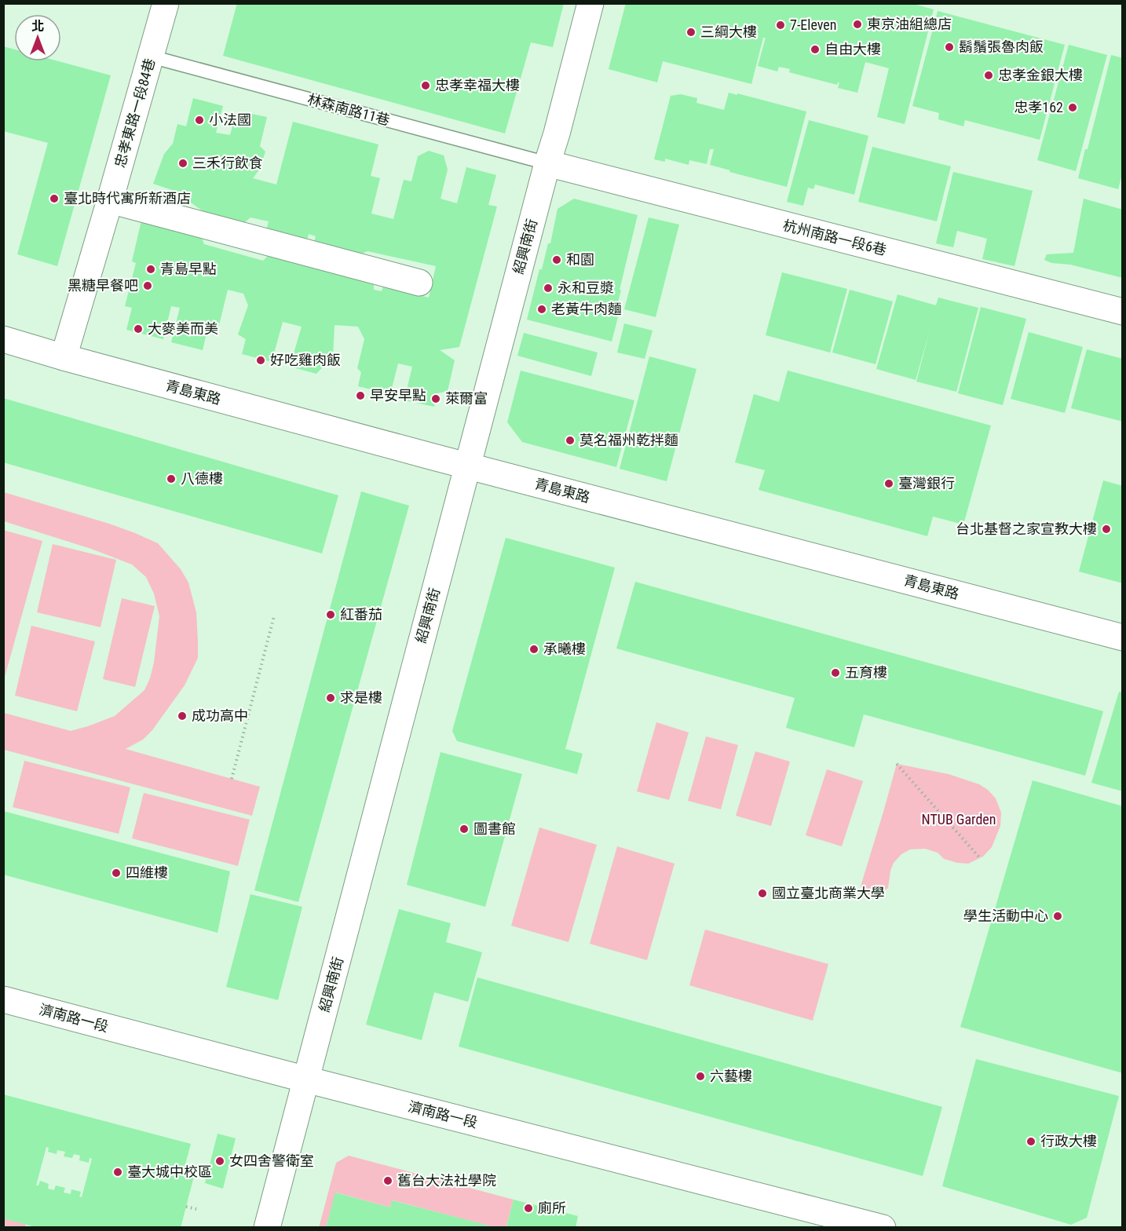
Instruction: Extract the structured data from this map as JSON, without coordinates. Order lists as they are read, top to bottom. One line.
{"streets":{"street":["忠孝東路一段84巷","杭州南路一段6巷","紹興南街","青島東路","濟南路一段"],"lane":["林森南路11巷"]},"crossings":[["林森南路11巷","忠孝東路一段84巷"],["林森南路11巷","杭州南路一段6巷"],["林森南路11巷","紹興南街"],["忠孝東路一段84巷","青島東路"],["杭州南路一段6巷","紹興南街"],["紹興南街","青島東路"],["紹興南街","濟南路一段"]],"parks":["NTUB Garden"],"places":["東京油組總店","7-Eleven","三綱大樓","鬍鬚張魯肉飯","自由大樓","忠孝金銀大樓","忠孝幸福大樓","忠孝162","小法國","三禾行飲食","臺北時代寓所新酒店","和園","青島早點","黑糖早餐吧","永和豆漿","老黃牛肉麵","大麥美而美","好吃雞肉飯","早安早點","萊爾富","莫名福州乾拌麵","八德樓","臺灣銀行","台北基督之家宣教大樓","紅番茄","承曦樓","五育樓","求是樓","成功高中","圖書館","四維樓","國立臺北商業大學","學生活動中心","六藝樓","行政大樓","女四舍警衛室","臺大城中校區","舊台大法社學院","廁所"],"north":"top"}
